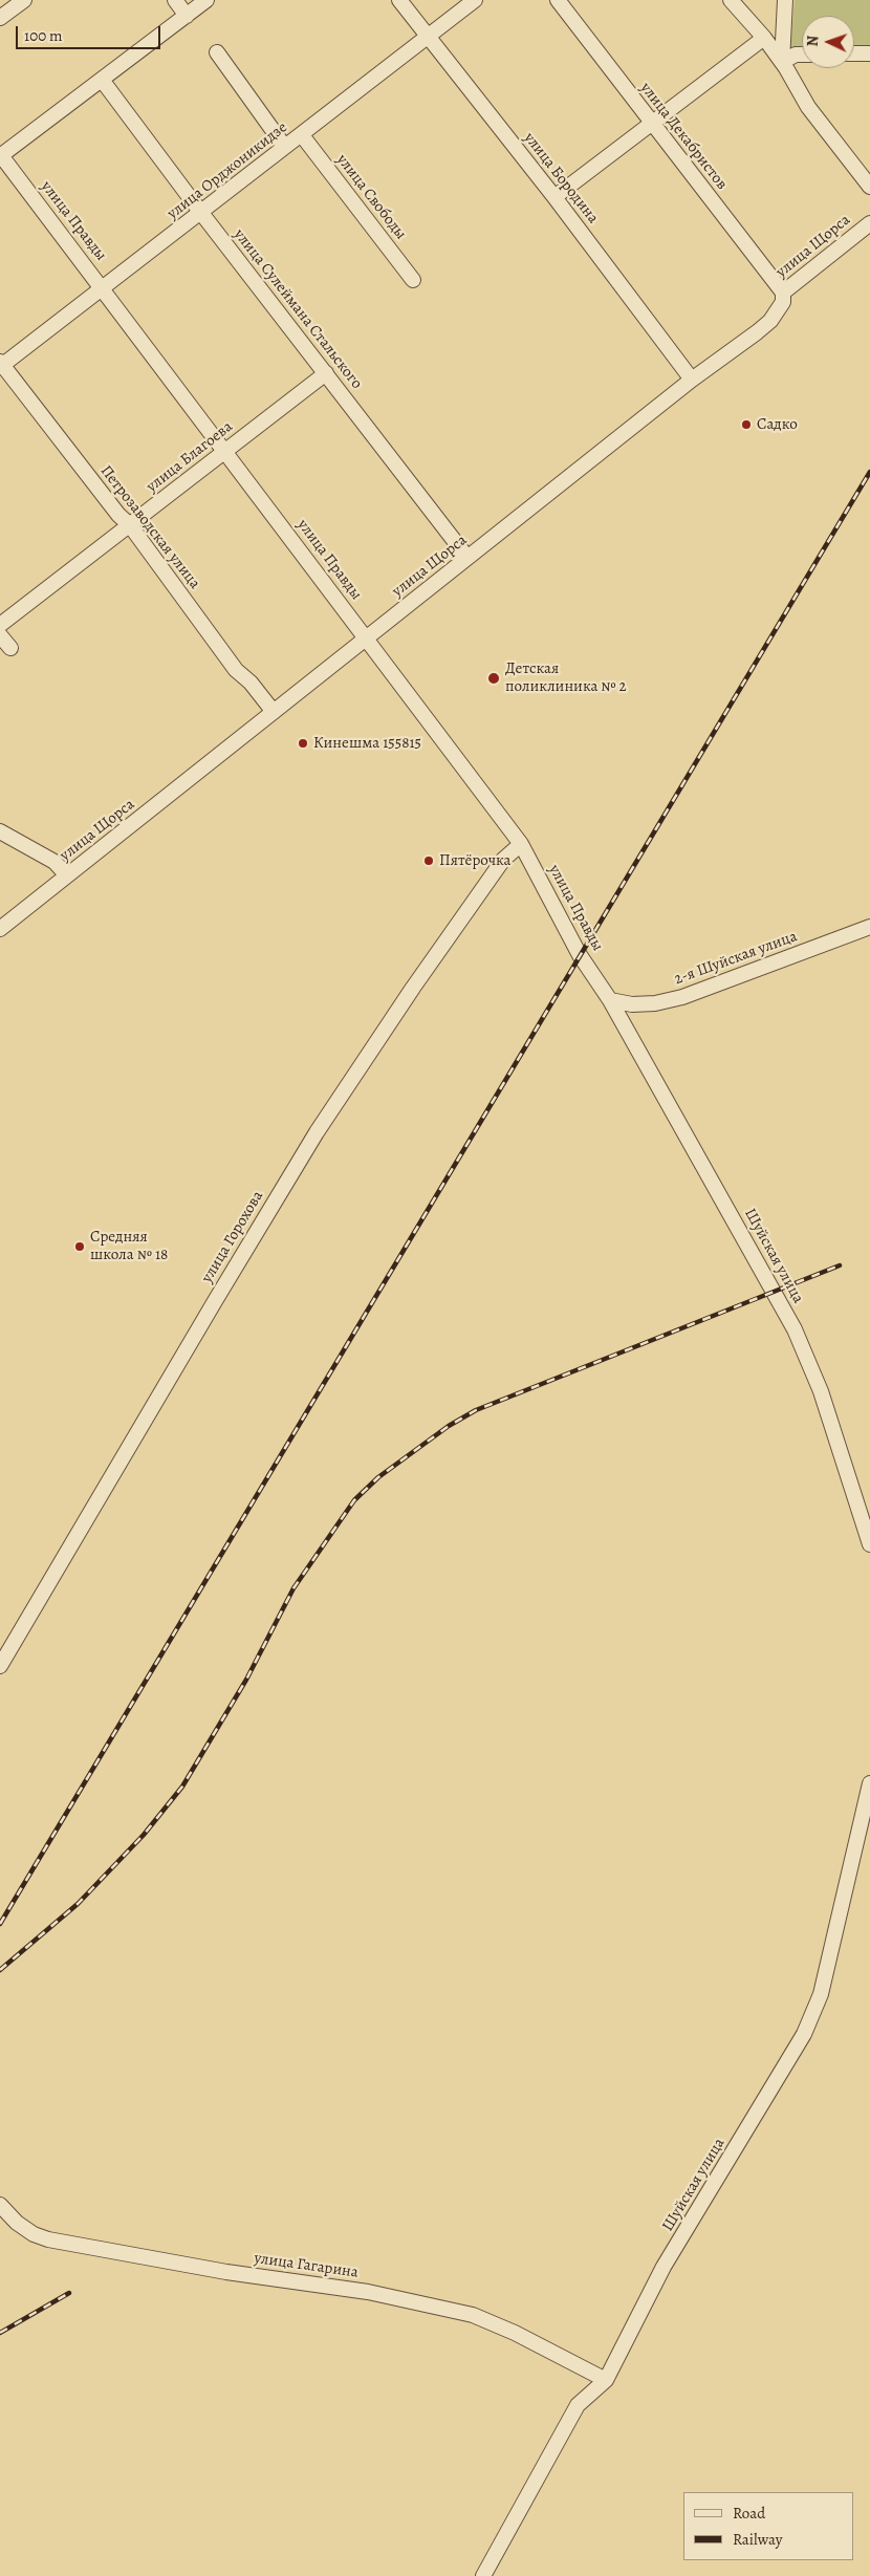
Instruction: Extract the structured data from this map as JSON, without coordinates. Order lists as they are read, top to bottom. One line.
{"streets":{"street":["улица Декабристов","улица Орджоникидзе","улица Бородина","улица Свободы","улица Правды","улица Щорса","улица Сулеймана Стальского","улица Благоева","Петрозаводская улица","2-я Шуйская улица","улица Горохова","Шуйская улица","улица Гагарина"]},"crossings":[["улица Декабристов","улица Щорса"],["улица Орджоникидзе","улица Бородина"],["улица Орджоникидзе","улица Свободы"],["улица Орджоникидзе","улица Правды"],["улица Орджоникидзе","улица Сулеймана Стальского"],["улица Орджоникидзе","Петрозаводская улица"],["улица Бородина","улица Щорса"],["улица Правды","улица Щорса"],["улица Правды","улица Благоева"],["улица Правды","2-я Шуйская улица"],["улица Правды","улица Горохова"],["улица Правды","Шуйская улица"],["улица Щорса","улица Сулеймана Стальского"],["улица Щорса","Петрозаводская улица"],["улица Сулеймана Стальского","улица Благоева"],["улица Благоева","Петрозаводская улица"],["2-я Шуйская улица","Шуйская улица"],["Шуйская улица","улица Гагарина"]],"places":["Садко","Детская поликлиника № 2","Кинешма 155815","Пятёрочка","Средняя школа № 18"],"legend":["Road","Railway"],"scale_bar":"100 m","north":"left"}
